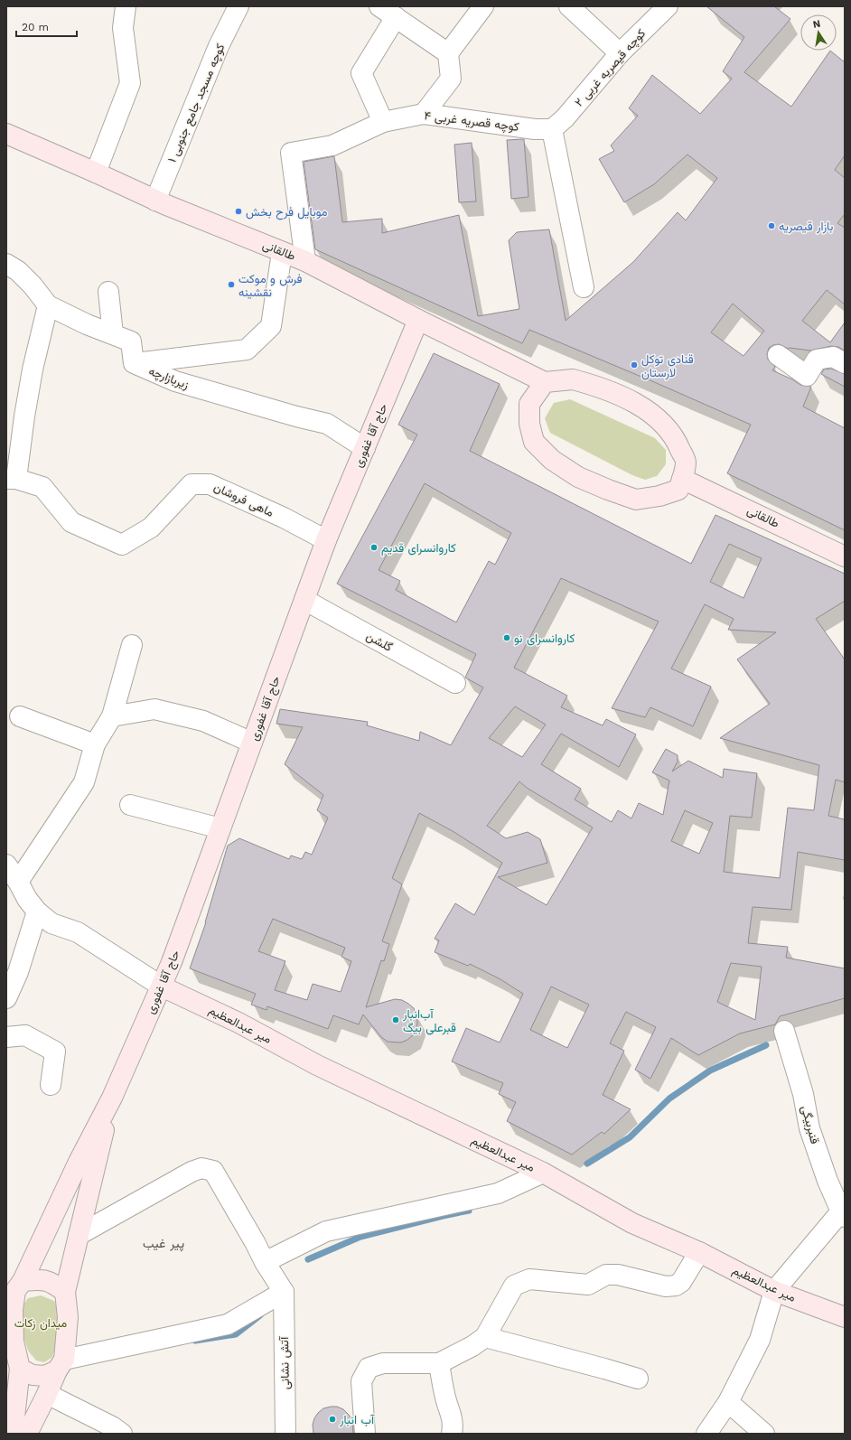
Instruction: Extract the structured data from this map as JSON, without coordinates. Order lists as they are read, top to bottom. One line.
{"streets":{"main road":["طالقانی","حاج آقا غفوری","میر عبدالعظیم"],"street":["کوچه قیصریه غربی ۲","کوچه مسجد جامع جنوبی ۱","کوچه قصریه غربی ۴","زیربازارچه","ماهی فروشان","گلشن","قنبربیگی","آتش نشانی"]},"crossings":[["کوچه قیصریه غربی ۲","کوچه قصریه غربی ۴"],["کوچه مسجد جامع جنوبی ۱","طالقانی"],["کوچه قصریه غربی ۴","طالقانی"],["طالقانی","حاج آقا غفوری"],["زیربازارچه","حاج آقا غفوری"],["حاج آقا غفوری","ماهی فروشان"],["حاج آقا غفوری","گلشن"],["حاج آقا غفوری","میر عبدالعظیم"]],"districts":["پیر غیب"],"parks":["میدان زکات"],"places":["موبایل فرح بخش","بازار قیصریه","فرش و موکت نقشینه","قنادی توکل لارستان","کاروانسرای قدیم","کاروانسرای نو","آب‌انبار قبرعلی بیگ","آب انبار"],"scale_bar":"20 m","north":"top"}
